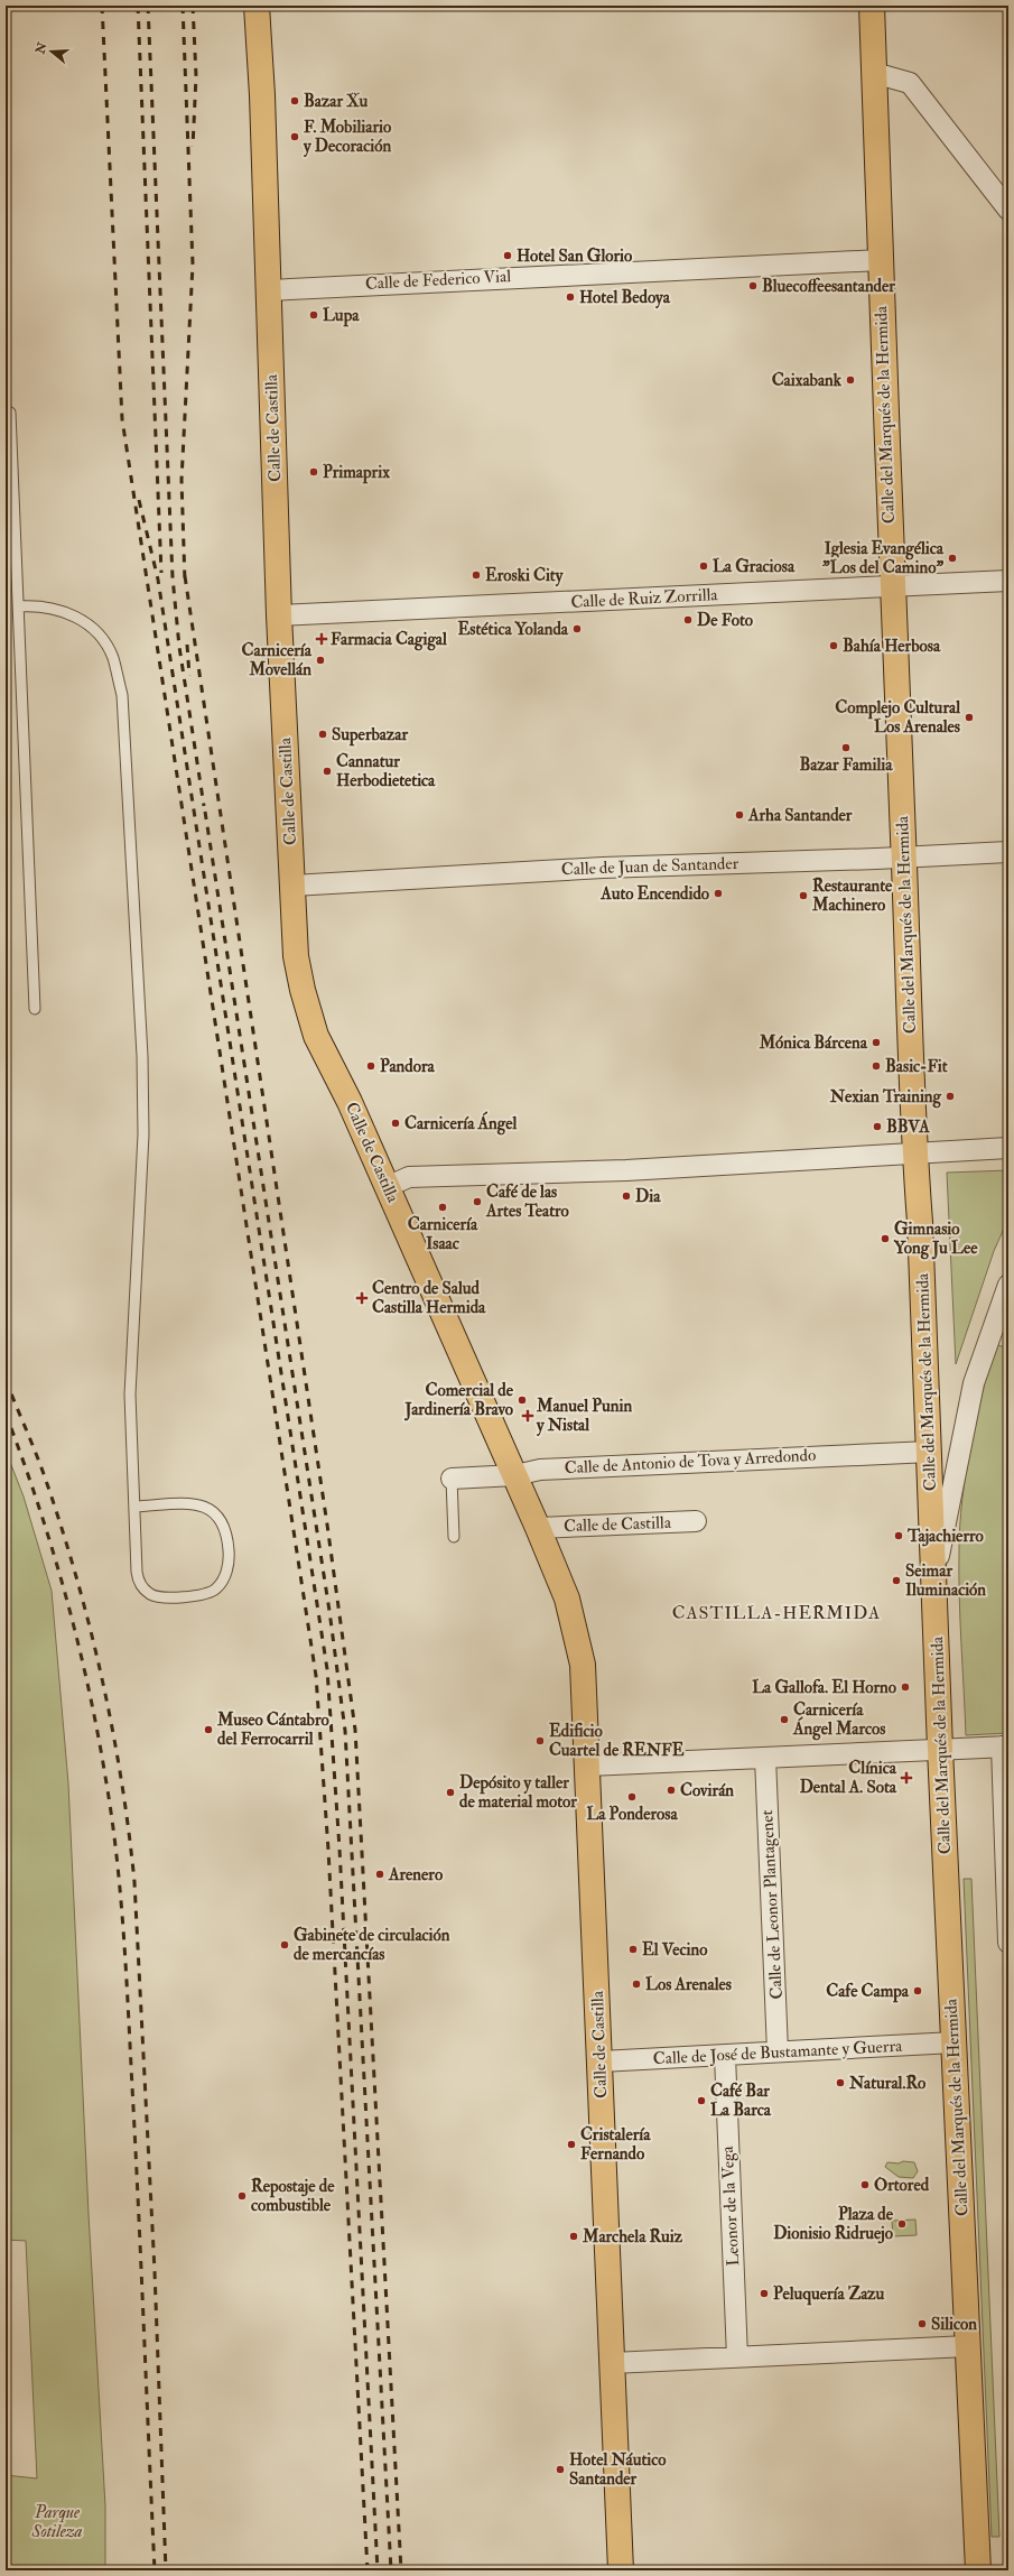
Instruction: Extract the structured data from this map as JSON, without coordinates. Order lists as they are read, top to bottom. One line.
{"streets":{"main road":["Calle del Marqués de la Hermida","Calle de Castilla"],"street":["Calle de Federico Vial","Calle de Ruiz Zorrilla","Calle de Juan de Santander","Calle de Antonio de Tova y Arredondo","Calle de Leonor Plantagenet","Calle de José de Bustamante y Guerra","Leonor de la Vega"]},"crossings":[["Calle de Federico Vial","Calle del Marqués de la Hermida"],["Calle de Federico Vial","Calle de Castilla"],["Calle del Marqués de la Hermida","Calle de Ruiz Zorrilla"],["Calle del Marqués de la Hermida","Calle de Juan de Santander"],["Calle del Marqués de la Hermida","Calle de Antonio de Tova y Arredondo"],["Calle del Marqués de la Hermida","Calle de José de Bustamante y Guerra"],["Calle de Castilla","Calle de Ruiz Zorrilla"],["Calle de Castilla","Calle de Juan de Santander"],["Calle de Castilla","Calle de Antonio de Tova y Arredondo"],["Calle de Castilla","Calle de José de Bustamante y Guerra"],["Calle de Leonor Plantagenet","Calle de José de Bustamante y Guerra"],["Calle de José de Bustamante y Guerra","Leonor de la Vega"]],"districts":["CASTILLA-HERMIDA"],"parks":["Parque Sotileza"],"places":{"other":["Bazar Xu","F. Mobiliario y Decoración","Hotel San Glorio","Bluecoffeesantander","Hotel Bedoya","Lupa","Caixabank","Primaprix","Iglesia Evangélica \"Los del Camino\"","La Graciosa","Eroski City","De Foto","Estética Yolanda","Bahía Herbosa","Carnicería Movellán","Complejo Cultural Los Arenales","Superbazar","Bazar Familia","Cannatur Herbodietetica","Arha Santander","Auto Encendido","Restaurante Machinero","Mónica Bárcena","Pandora","Basic-Fit","Nexian Training","Carnicería Ángel","BBVA","Dia","Café de las Artes Teatro","Carnicería Isaac","Gimnasio Yong Ju Lee","Comercial de Jardinería Bravo","Tajachierro","Seimar Iluminación","La Gallofa. El Horno","Carnicería Ángel Marcos","Museo Cántabro del Ferrocarril","Edificio Cuartel de RENFE","Covirán","Depósito y taller de material motor","La Ponderosa","Arenero","Gabinete de circulación de mercancías","El Vecino","Los Arenales","Cafe Campa","Natural.Ro","Café Bar La Barca","Cristalería Fernando","Ortored","Repostaje de combustible","Plaza de Dionisio Ridruejo","Marchela Ruiz","Peluquería Zazu","Silicon","Hotel Náutico Santander"],"health":["Farmacia Cagigal","Centro de Salud Castilla Hermida","Manuel Punin y Nistal","Clínica Dental A. Sota"]},"north":"left"}
